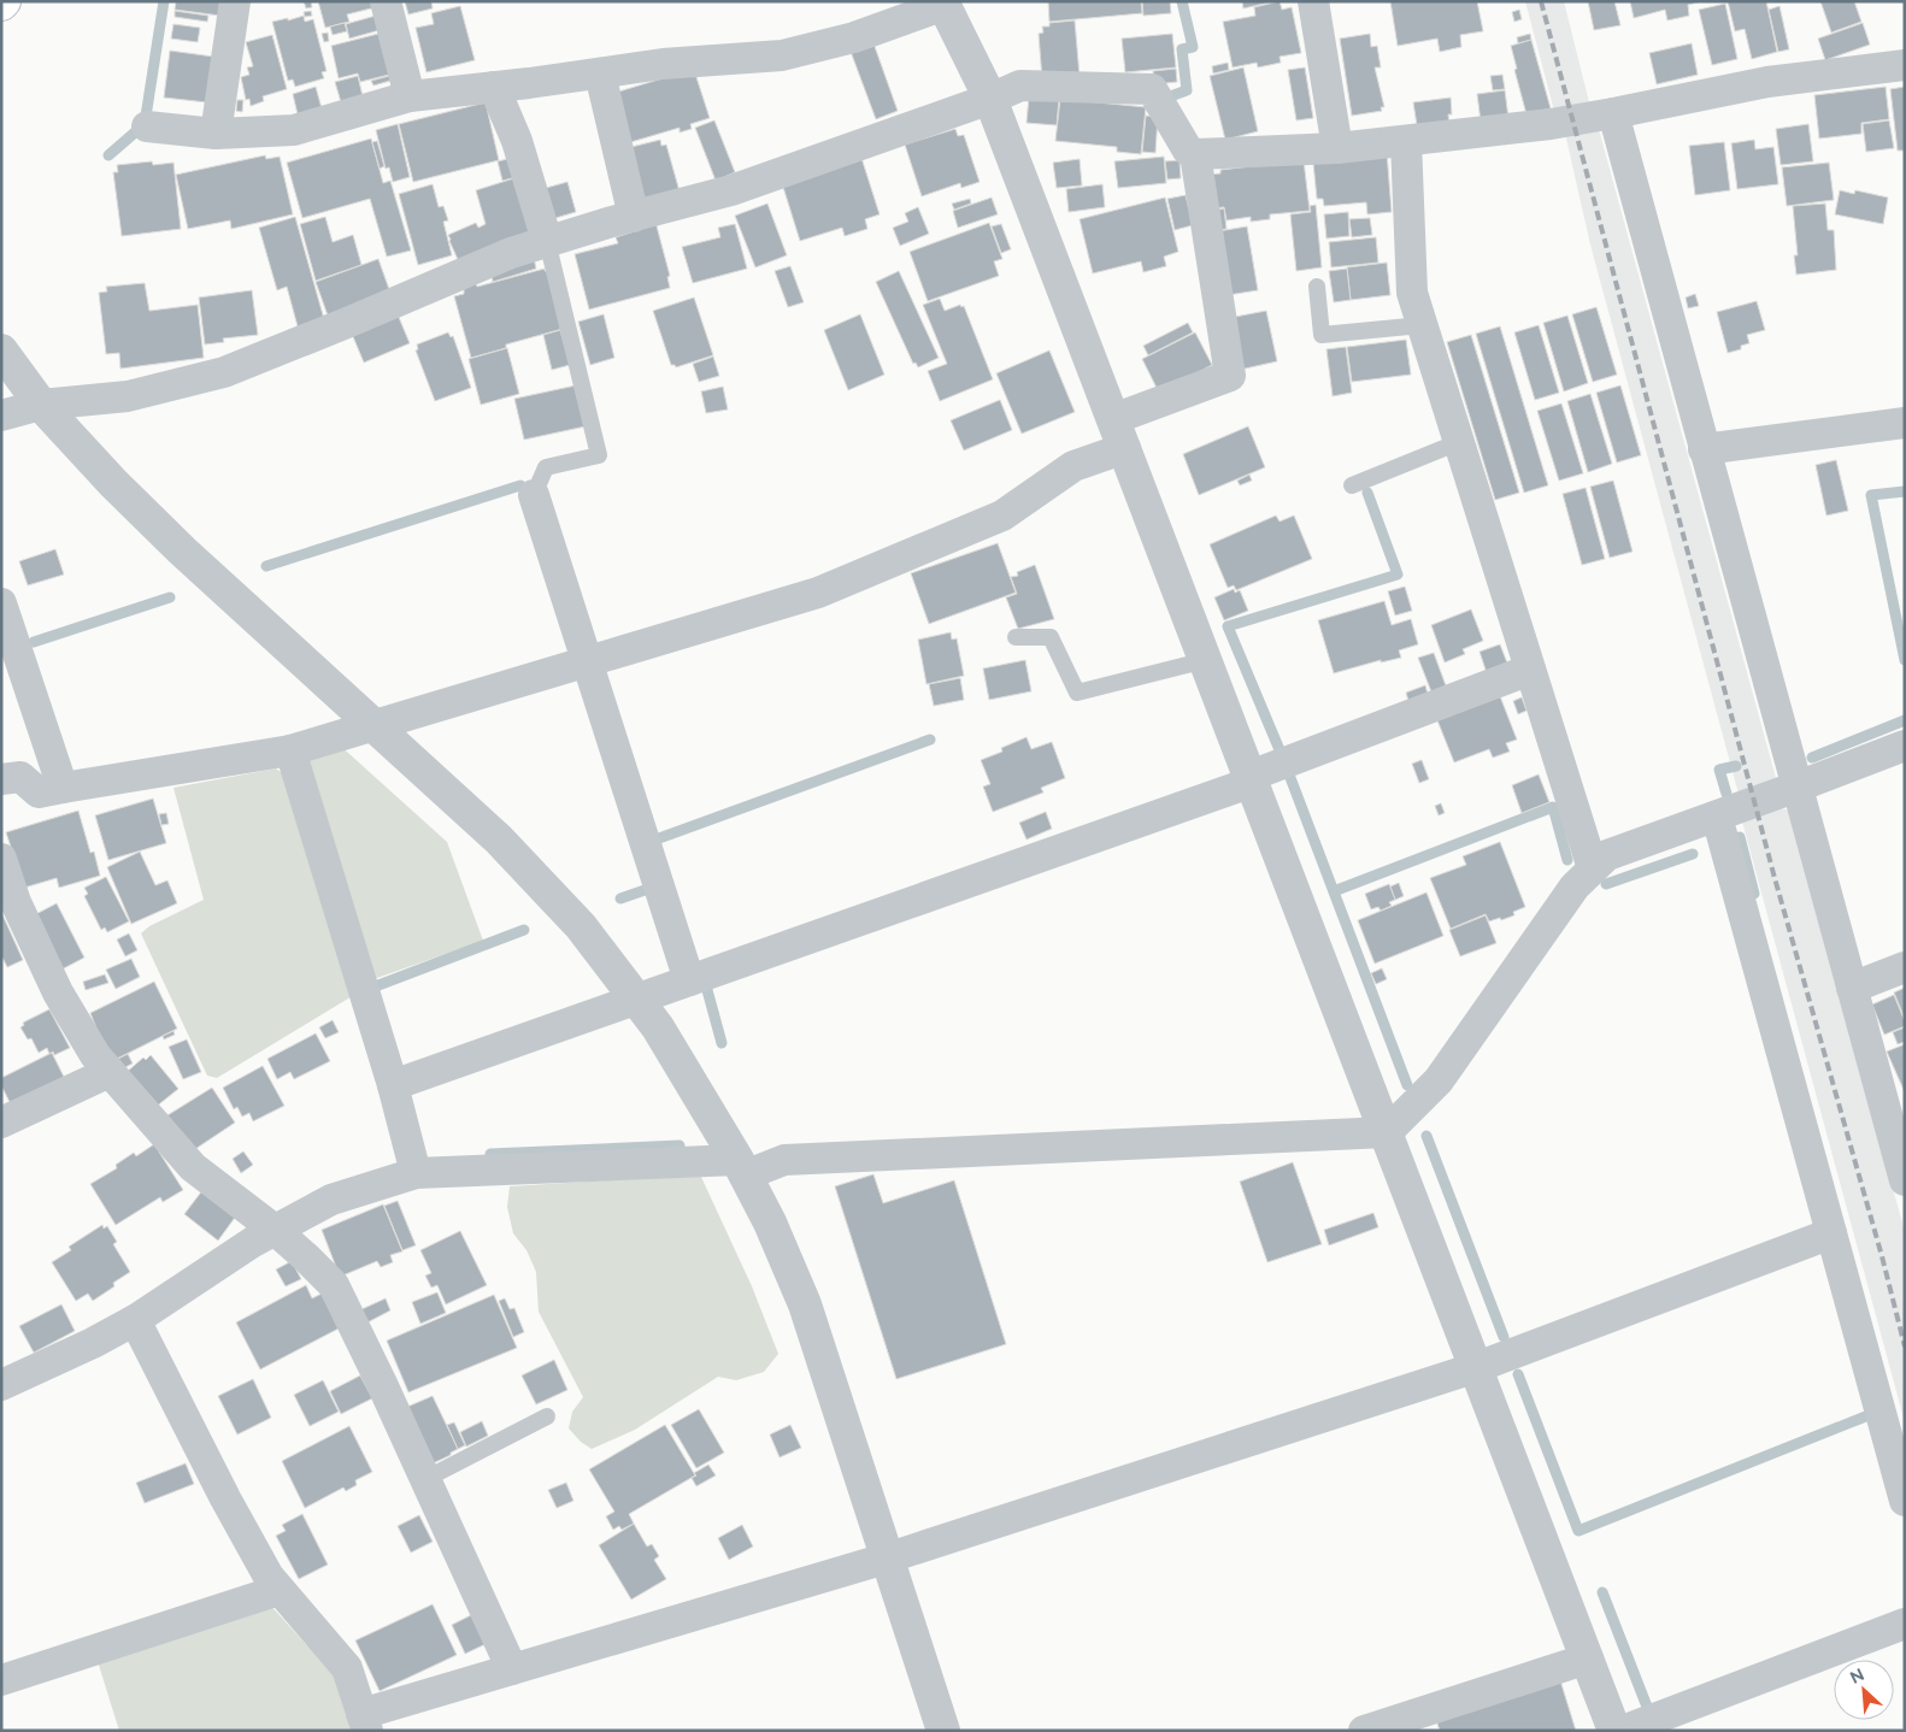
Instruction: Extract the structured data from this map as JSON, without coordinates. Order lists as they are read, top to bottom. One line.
{"north":"top left"}
